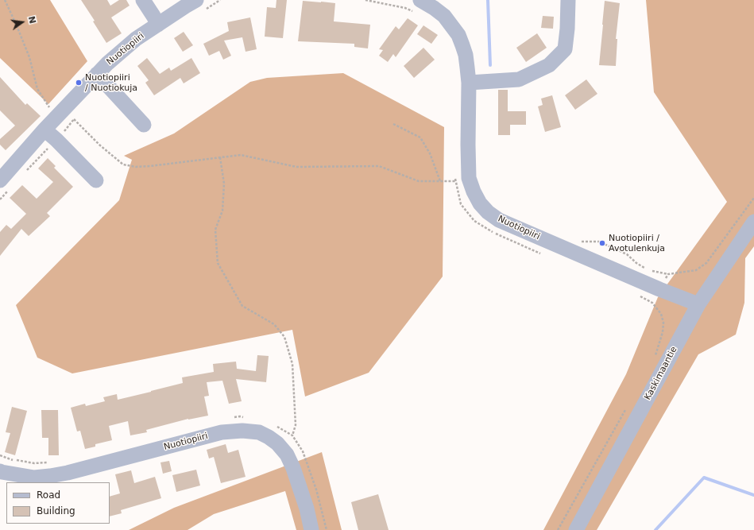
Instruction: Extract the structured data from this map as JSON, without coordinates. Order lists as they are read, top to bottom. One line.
{"streets":{"street":["Nuotiopiiri","Kaskimaantie"]},"crossings":[["Nuotiopiiri","Kaskimaantie"]],"places":["Nuotiopiiri / Nuotiokuja","Nuotiopiiri / Avotulenkuja"],"legend":["Road","Building"],"north":"right"}
